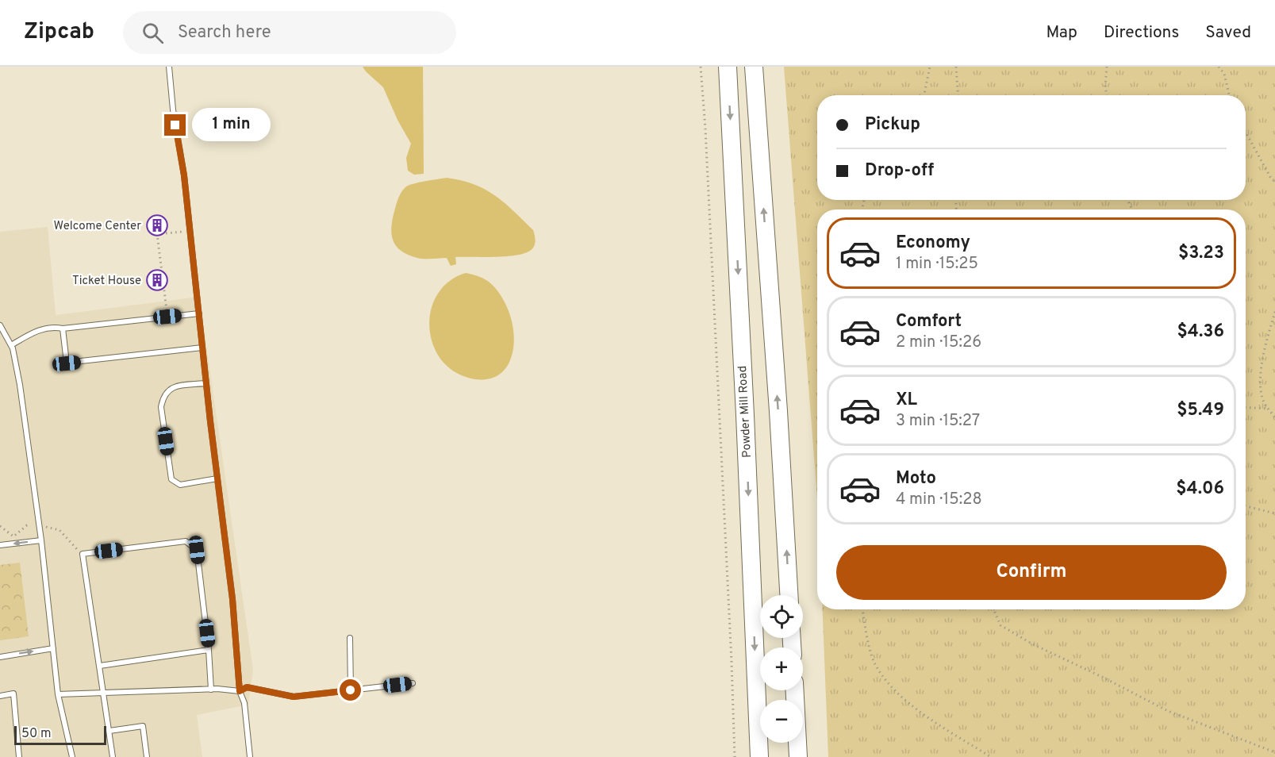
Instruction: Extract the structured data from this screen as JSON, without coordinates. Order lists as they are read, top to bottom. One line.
{"streets":{"highway":["Powder Mill Road"]},"places":{"building":["Welcome Center","Ticket House"]},"scale_bar":"50 m","page":{"header":"Zipcab","search":"Search here","nav":["Map","Directions","Saved"],"banner":["Pickup","Drop-off"],"bubble":"1 min","list":[{"name":"Economy","note":"1 min · 15:25","value":"$3.23"},{"name":"Comfort","note":"2 min · 15:26","value":"$4.36"},{"name":"XL","note":"3 min · 15:27","value":"$5.49"},{"name":"Moto","note":"4 min · 15:28","value":"$4.06"}],"buttons":"Confirm","map_buttons":["+","−"],"scale":"50 m"}}
